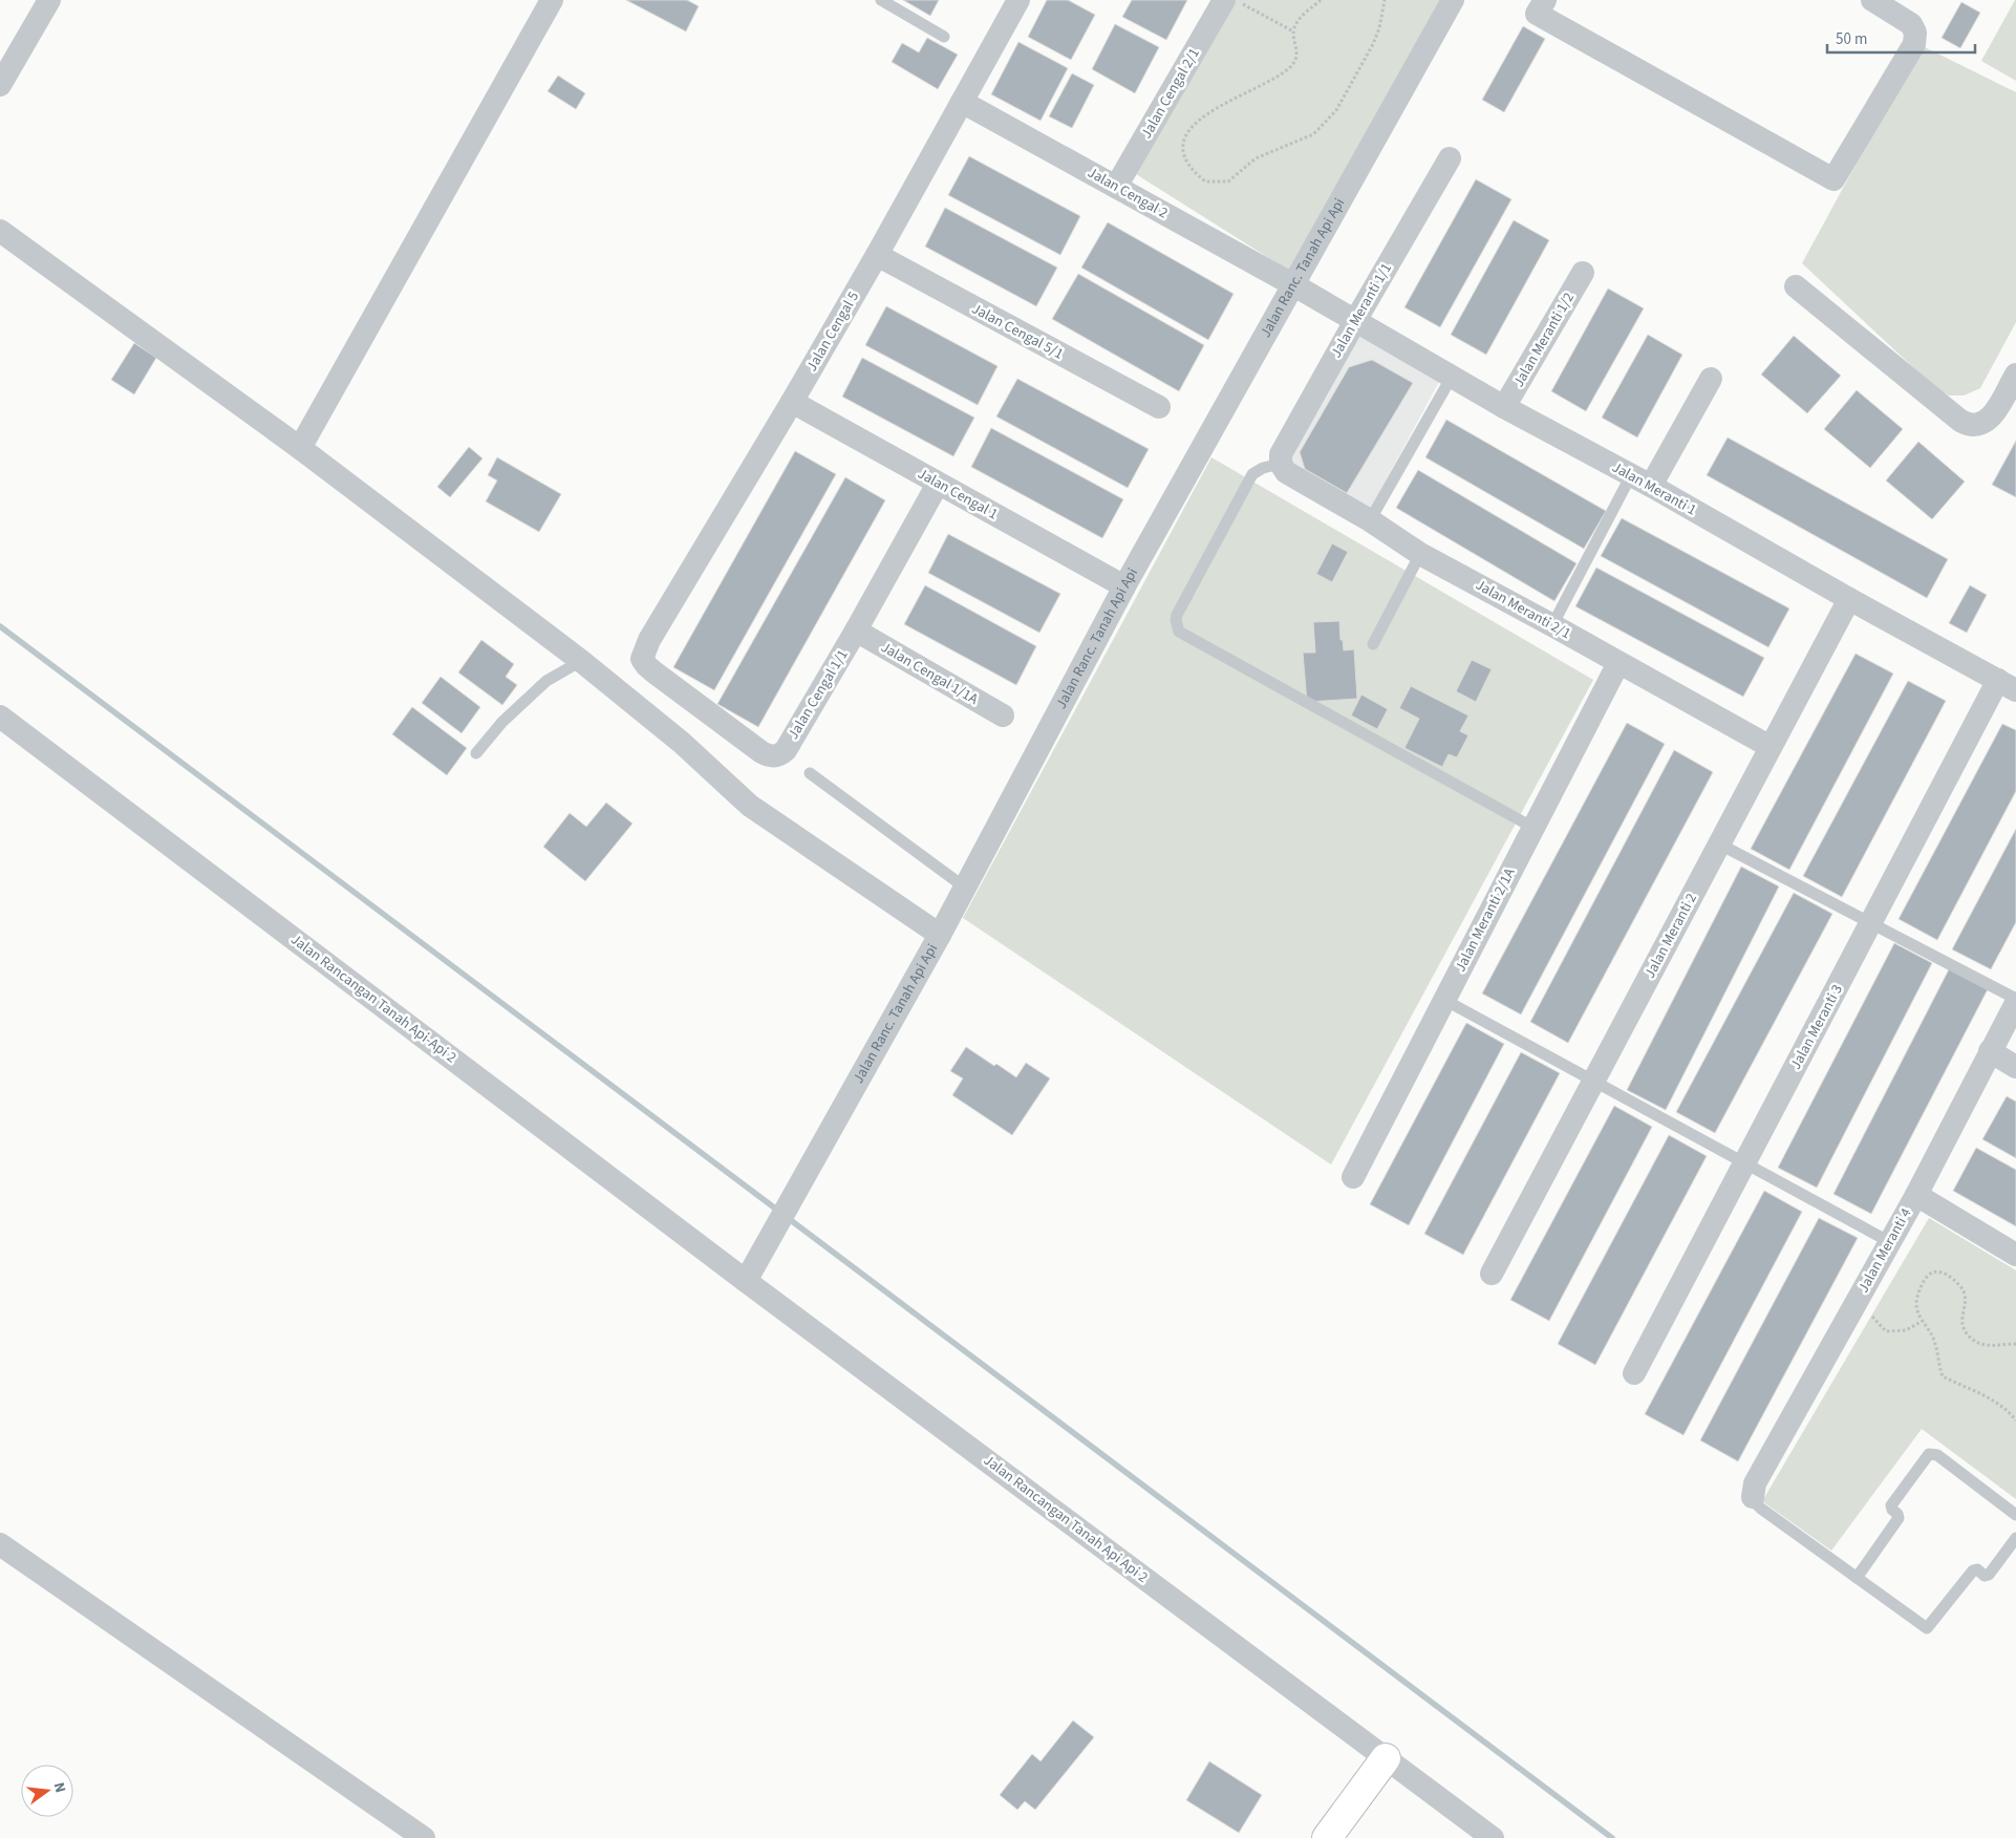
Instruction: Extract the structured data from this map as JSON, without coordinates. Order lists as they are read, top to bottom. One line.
{"streets":{"street":["Jalan Cengal 2/1","Jalan Cengal 2","Jalan Ranc. Tanah Api Api","Jalan Meranti 1/1","Jalan Cengal 5","Jalan Cengal 5/1","Jalan Meranti 1/2","Jalan Meranti 1","Jalan Cengal 1","Jalan Meranti 2/1","Jalan Cengal 1/1A","Jalan Cengal 1/1","Jalan Meranti 2/1A","Jalan Meranti 2","Jalan Rancangan Tanah Api-Api 2","Jalan Meranti 3","Jalan Meranti 4","Jalan Rancangan Tanah Api Api 2"]},"crossings":[["Jalan Cengal 2/1","Jalan Cengal 2"],["Jalan Cengal 2","Jalan Ranc. Tanah Api Api"],["Jalan Cengal 2","Jalan Cengal 5"],["Jalan Cengal 2","Jalan Meranti 1"],["Jalan Ranc. Tanah Api Api","Jalan Meranti 1"],["Jalan Ranc. Tanah Api Api","Jalan Cengal 1"],["Jalan Ranc. Tanah Api Api","Jalan Rancangan Tanah Api-Api 2"],["Jalan Ranc. Tanah Api Api","Jalan Rancangan Tanah Api Api 2"],["Jalan Meranti 1/1","Jalan Meranti 1"],["Jalan Meranti 1/1","Jalan Meranti 2/1"],["Jalan Cengal 5","Jalan Cengal 5/1"],["Jalan Cengal 5","Jalan Cengal 1"],["Jalan Cengal 5","Jalan Cengal 1/1"],["Jalan Meranti 1/2","Jalan Meranti 1"],["Jalan Meranti 1","Jalan Meranti 2"],["Jalan Meranti 1","Jalan Meranti 3"],["Jalan Cengal 1","Jalan Cengal 1/1"],["Jalan Meranti 2/1","Jalan Meranti 2/1A"],["Jalan Meranti 2/1","Jalan Meranti 2"],["Jalan Cengal 1/1A","Jalan Cengal 1/1"],["Jalan Rancangan Tanah Api-Api 2","Jalan Rancangan Tanah Api Api 2"]],"scale_bar":"50 m","north":"right"}
